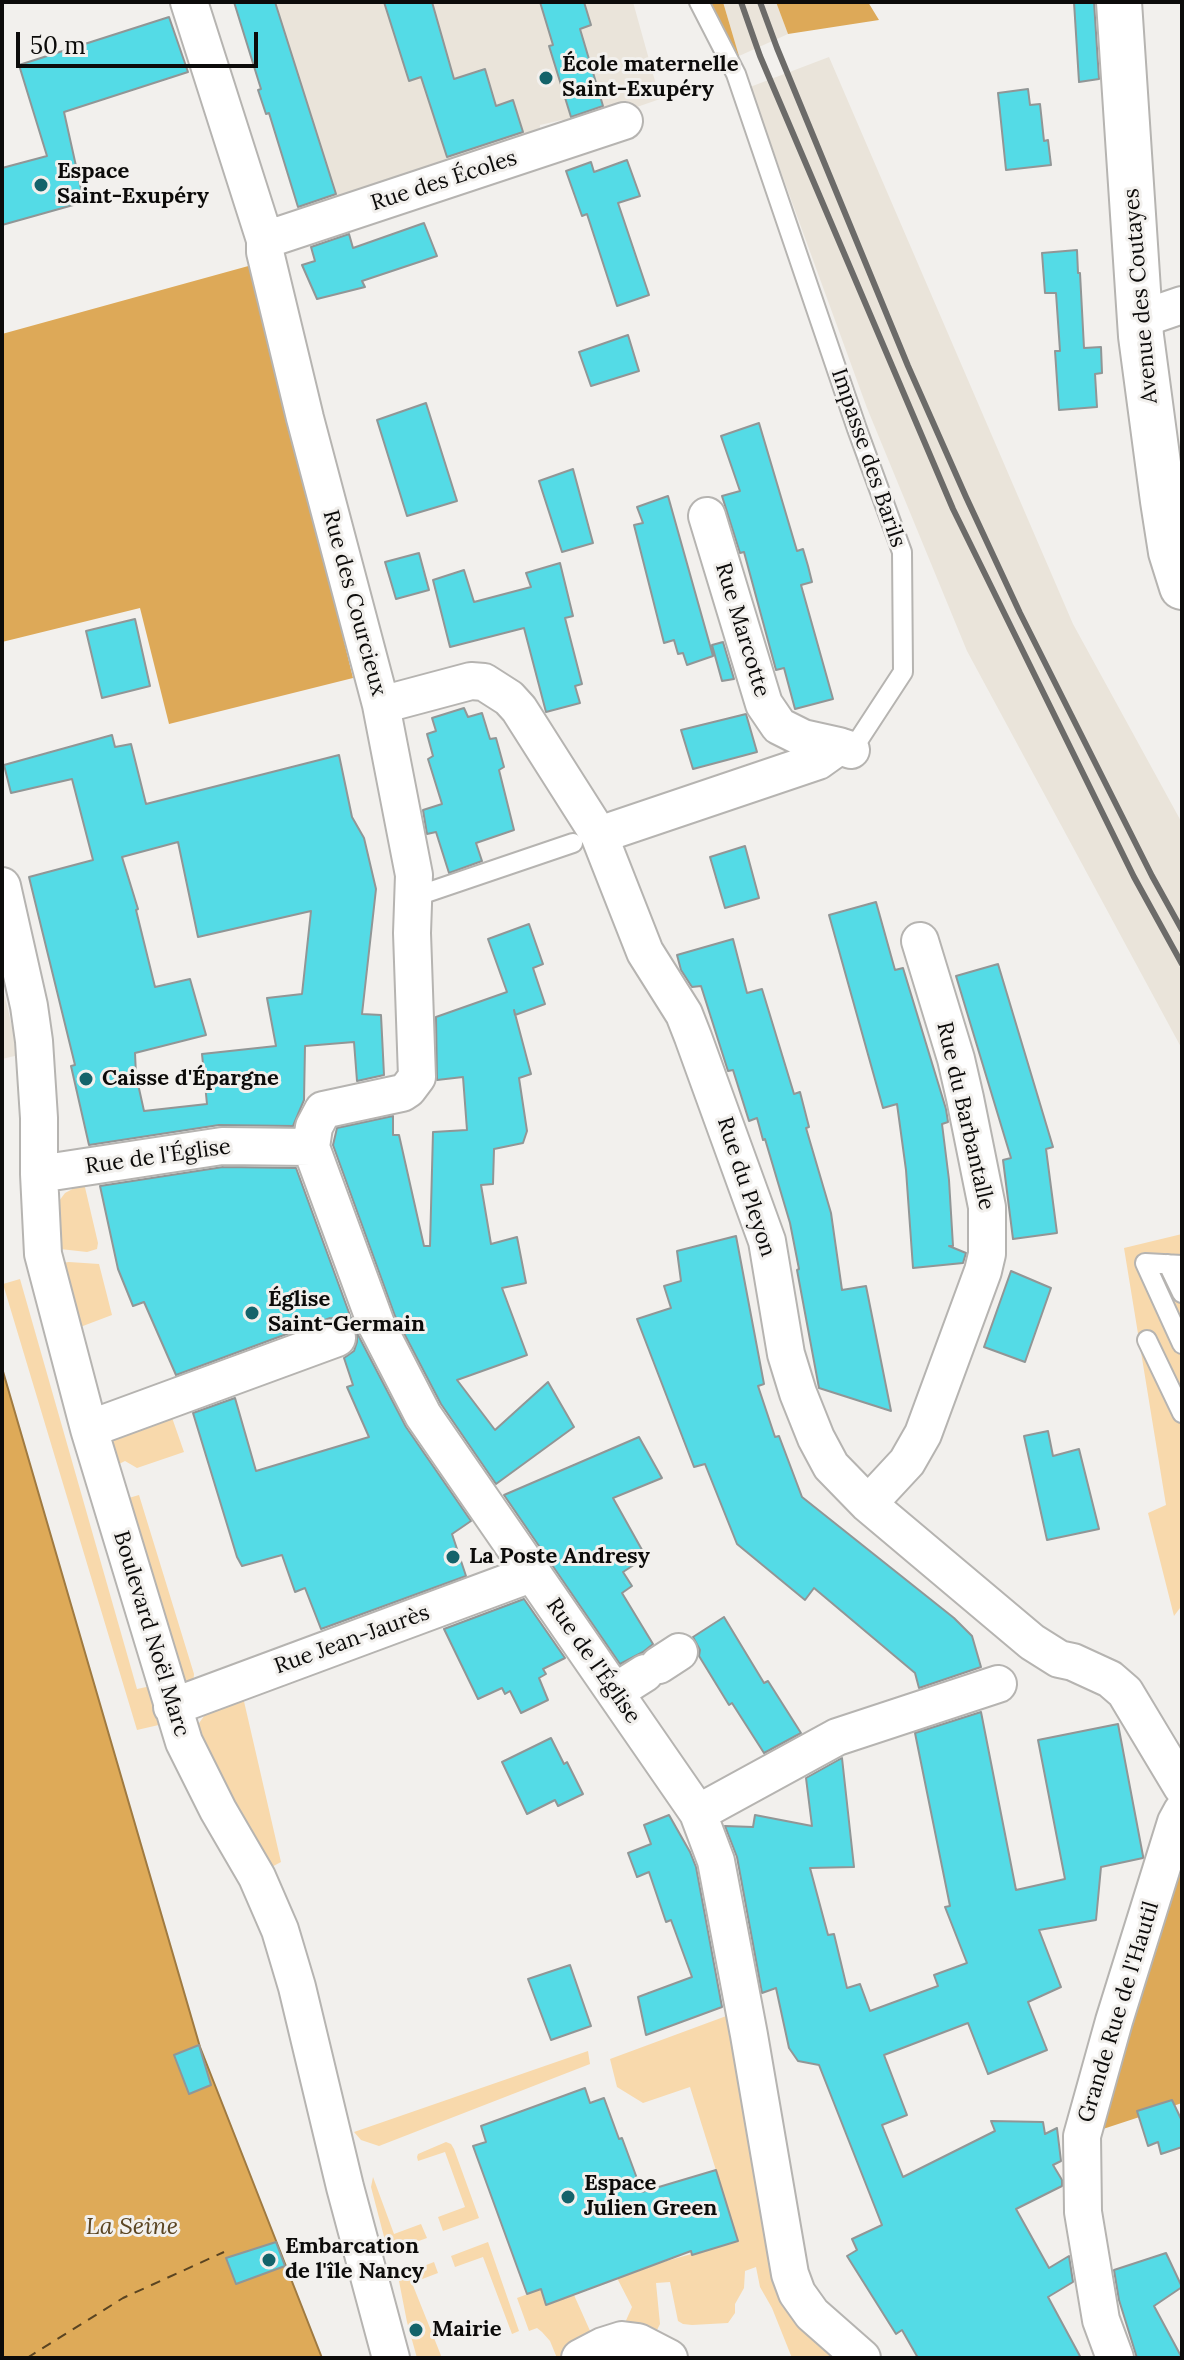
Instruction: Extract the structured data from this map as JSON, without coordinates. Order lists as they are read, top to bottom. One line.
{"streets":{"street":["Rue des Écoles","Avenue des Coutayes","Impasse des Barils","Rue des Courcieux","Rue Marcotte","Rue du Barbantalle","Rue de l'Église","Rue du Pleyon","Boulevard Noël Marc","Rue Jean-Jaurès","Grande Rue de l'Hautil"]},"crossings":[["Rue des Écoles","Rue des Courcieux"],["Impasse des Barils","Rue Marcotte"],["Impasse des Barils","Rue du Pleyon"],["Rue des Courcieux","Rue de l'Église"],["Rue des Courcieux","Rue du Pleyon"],["Rue du Barbantalle","Rue du Pleyon"],["Rue de l'Église","Boulevard Noël Marc"],["Rue de l'Église","Rue Jean-Jaurès"],["Boulevard Noël Marc","Rue Jean-Jaurès"]],"water":["La Seine"],"places":["École maternelle Saint-Exupéry","Espace Saint-Exupéry","Caisse d'Épargne","Église Saint-Germain","La Poste Andresy","Espace Julien Green","Embarcation de l'île Nancy","Mairie"],"scale_bar":"50 m"}
